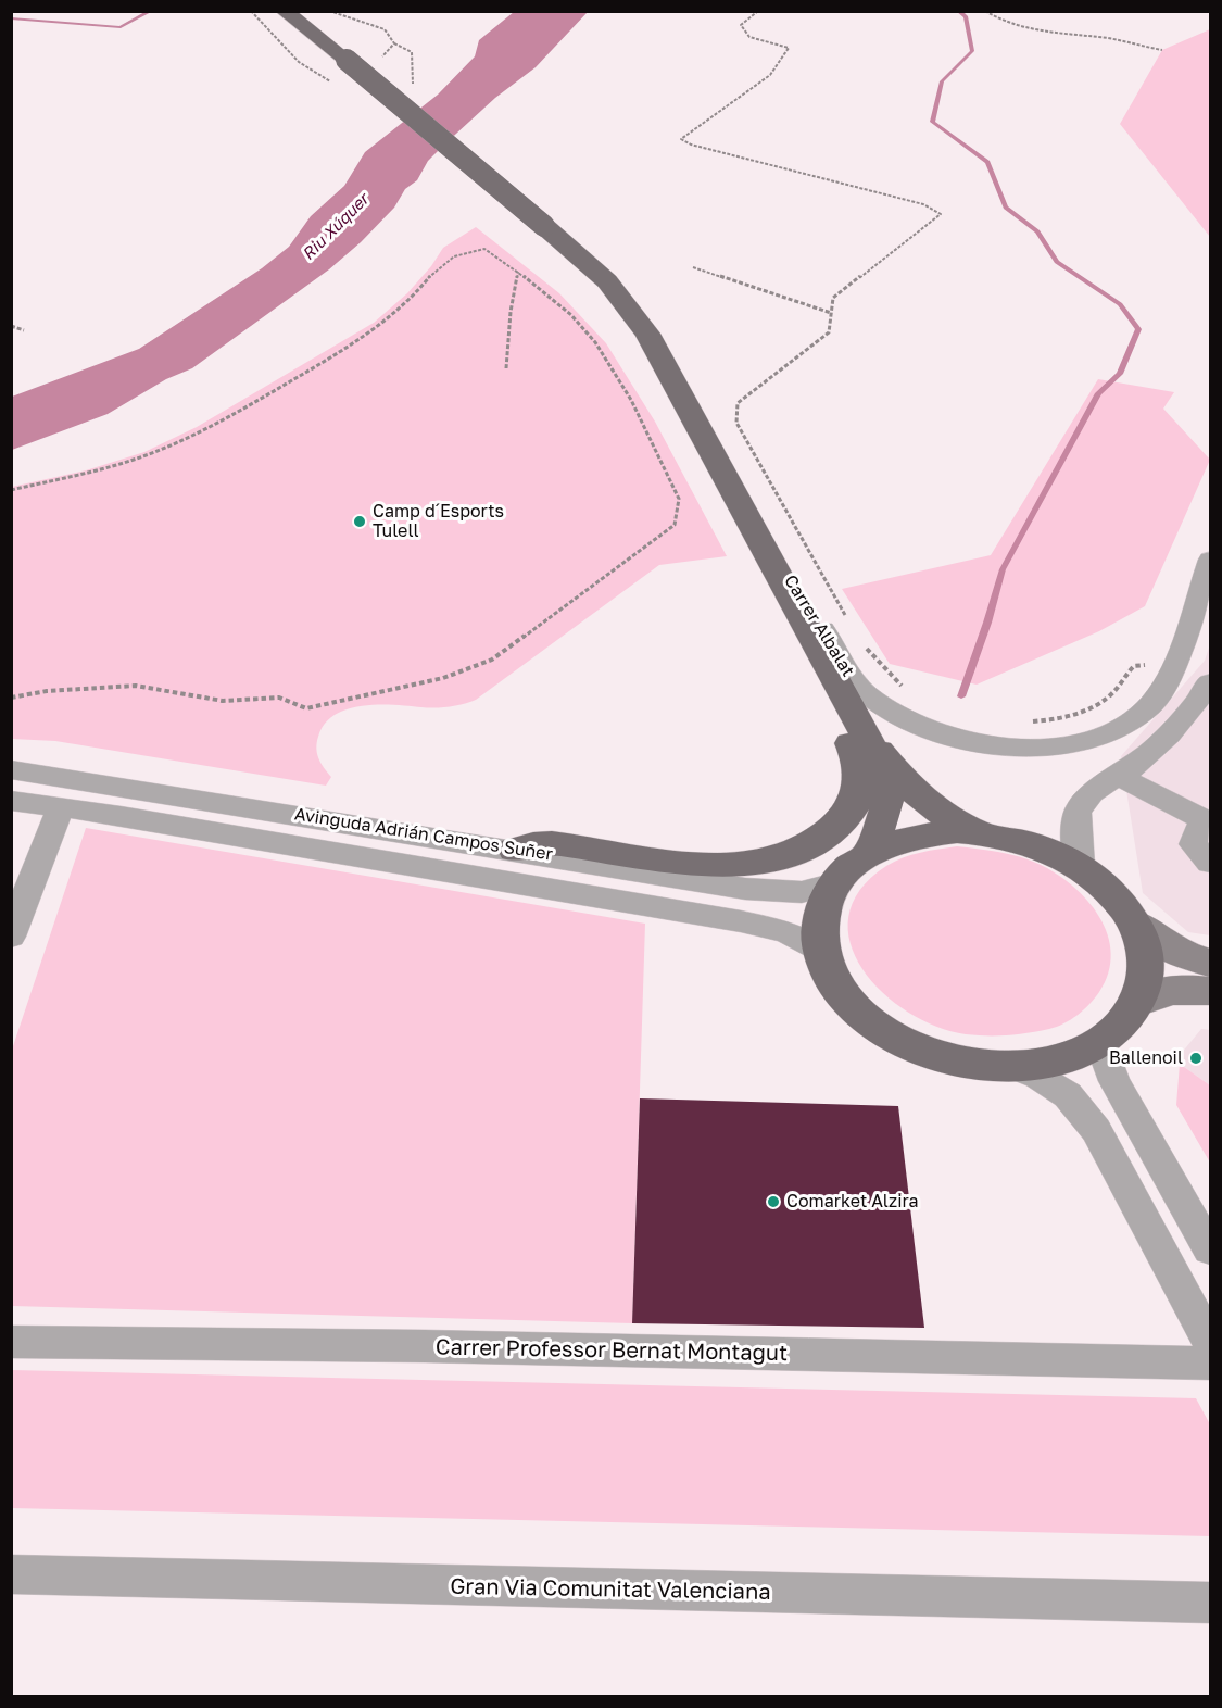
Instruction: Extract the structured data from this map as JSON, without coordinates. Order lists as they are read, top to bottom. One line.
{"streets":{"street":["Carrer Albalat","Avinguda Adrián Campos Suñer","Carrer Professor Bernat Montagut","Gran Via Comunitat Valenciana"]},"water":["Riu Xúquer"],"places":["Camp d´Esports Tulell","Ballenoil","Comarket Alzira"]}
